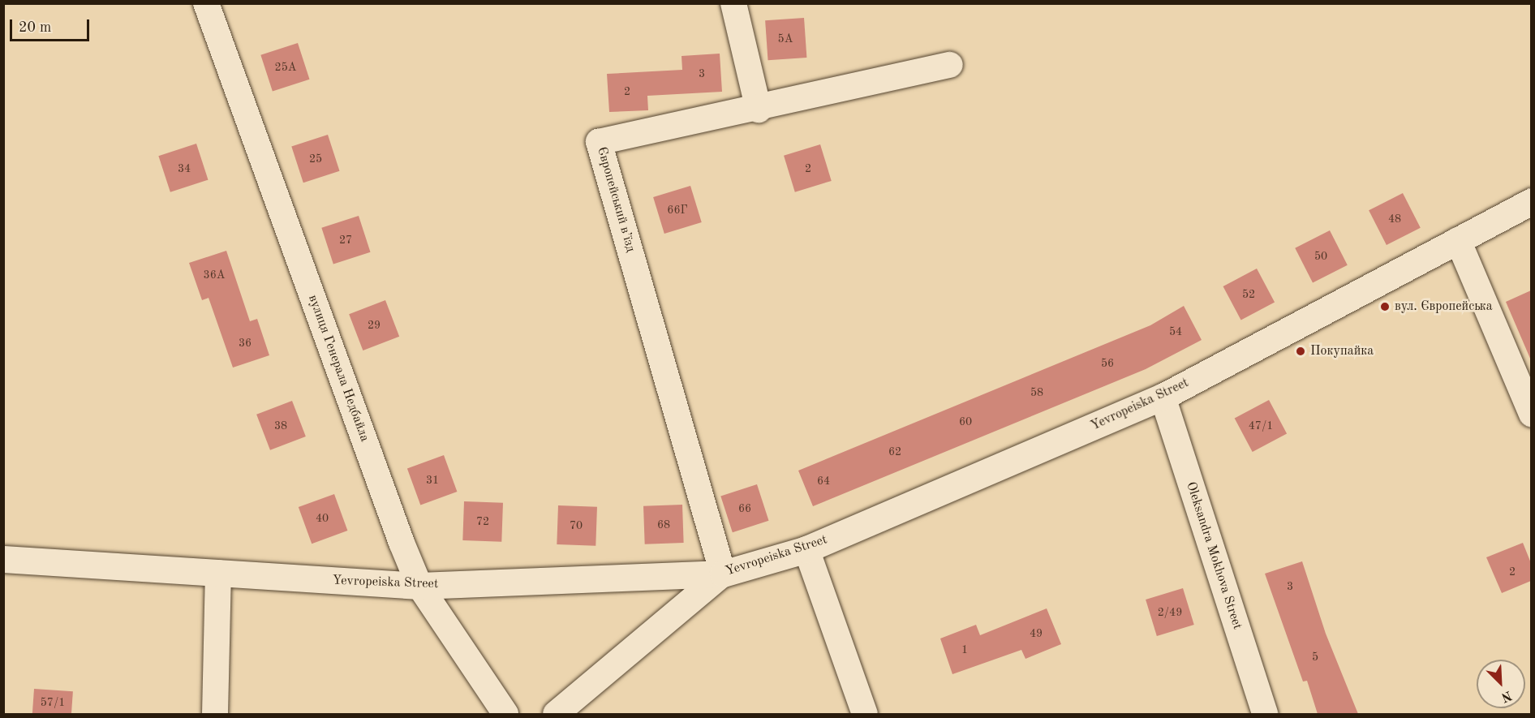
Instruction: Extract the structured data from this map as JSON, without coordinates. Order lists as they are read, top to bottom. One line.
{"streets":{"street":["Європейський в’їзд","вулиця Генерала Недбайла","Yevropeiska Street","Oleksandra Mokhova Street"]},"crossings":[["Європейський в’їзд","Yevropeiska Street"],["вулиця Генерала Недбайла","Yevropeiska Street"],["Yevropeiska Street","Oleksandra Mokhova Street"]],"places":["вул. Європейська","Покупайка"],"house_numbers":["5А","25А","3","2","25","34","2","66Г","48","27","50","36А","52","29","54","36","56","58","60","38","47/1","62","31","64","66","40","72","68","70","2","3","2/49","49","1","5","57/1"],"scale_bar":"20 m","north":"bottom right"}
